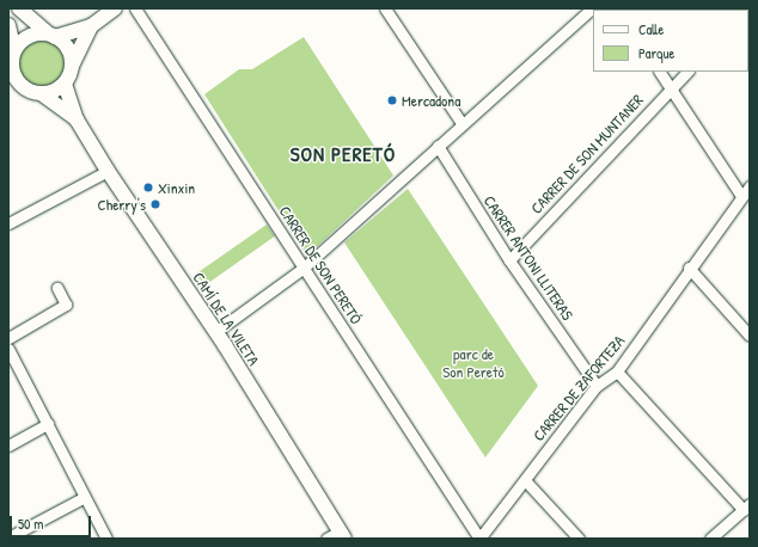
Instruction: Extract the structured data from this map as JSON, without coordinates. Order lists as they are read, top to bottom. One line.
{"streets":{"street":["CARRER DE SON MUNTANER","CARRER ANTONI LLITERAS","CARRER DE SON PERETÓ","CAMÍ DE LA VILETA","CARRER DE ZAFORTEZA"]},"crossings":[["CARRER DE SON MUNTANER","CARRER ANTONI LLITERAS"],["CARRER ANTONI LLITERAS","CARRER DE ZAFORTEZA"],["CARRER DE SON PERETÓ","CARRER DE ZAFORTEZA"]],"districts":["SON PERETÓ"],"parks":["parc de Son Peretó"],"places":["Mercadona","Xinxin","Cherry's"],"legend":["Calle","Parque"],"scale_bar":"50 m"}
